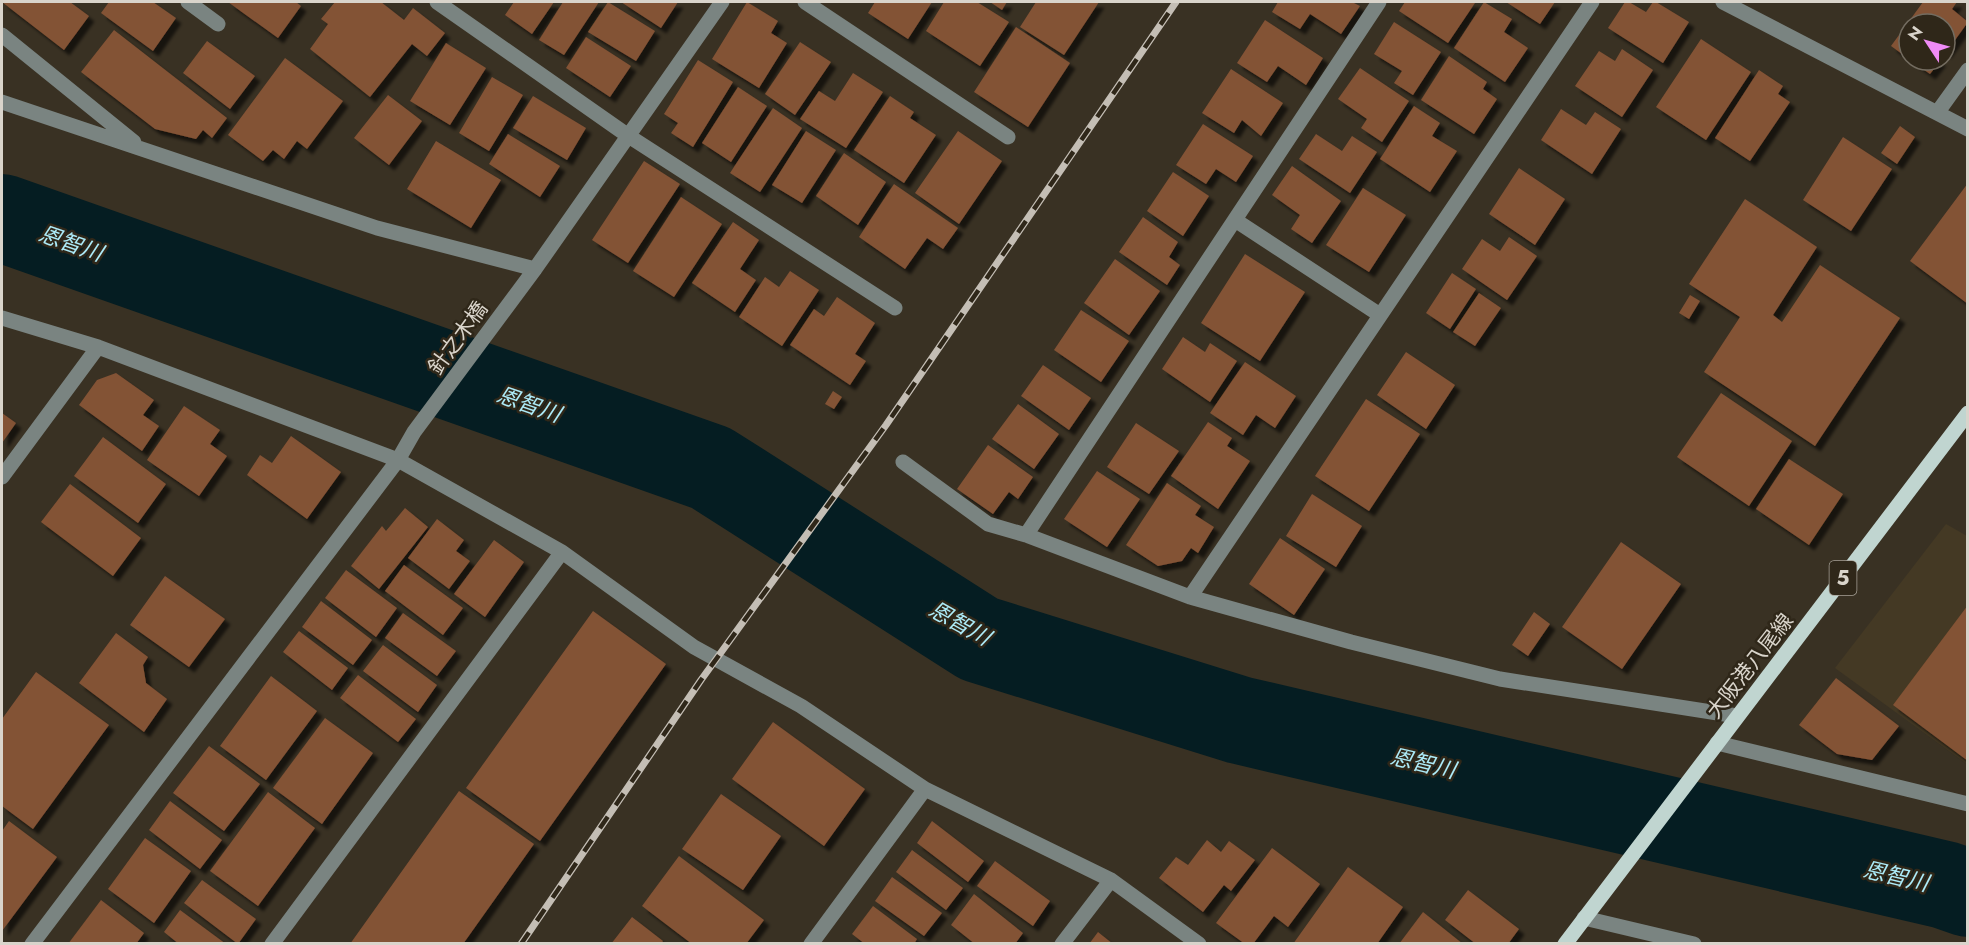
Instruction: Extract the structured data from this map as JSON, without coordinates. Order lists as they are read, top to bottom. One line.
{"streets":{"main road":["5","大阪港八尾線"],"street":["針之木橋"]},"water":["恩智川"],"north":"top left"}
